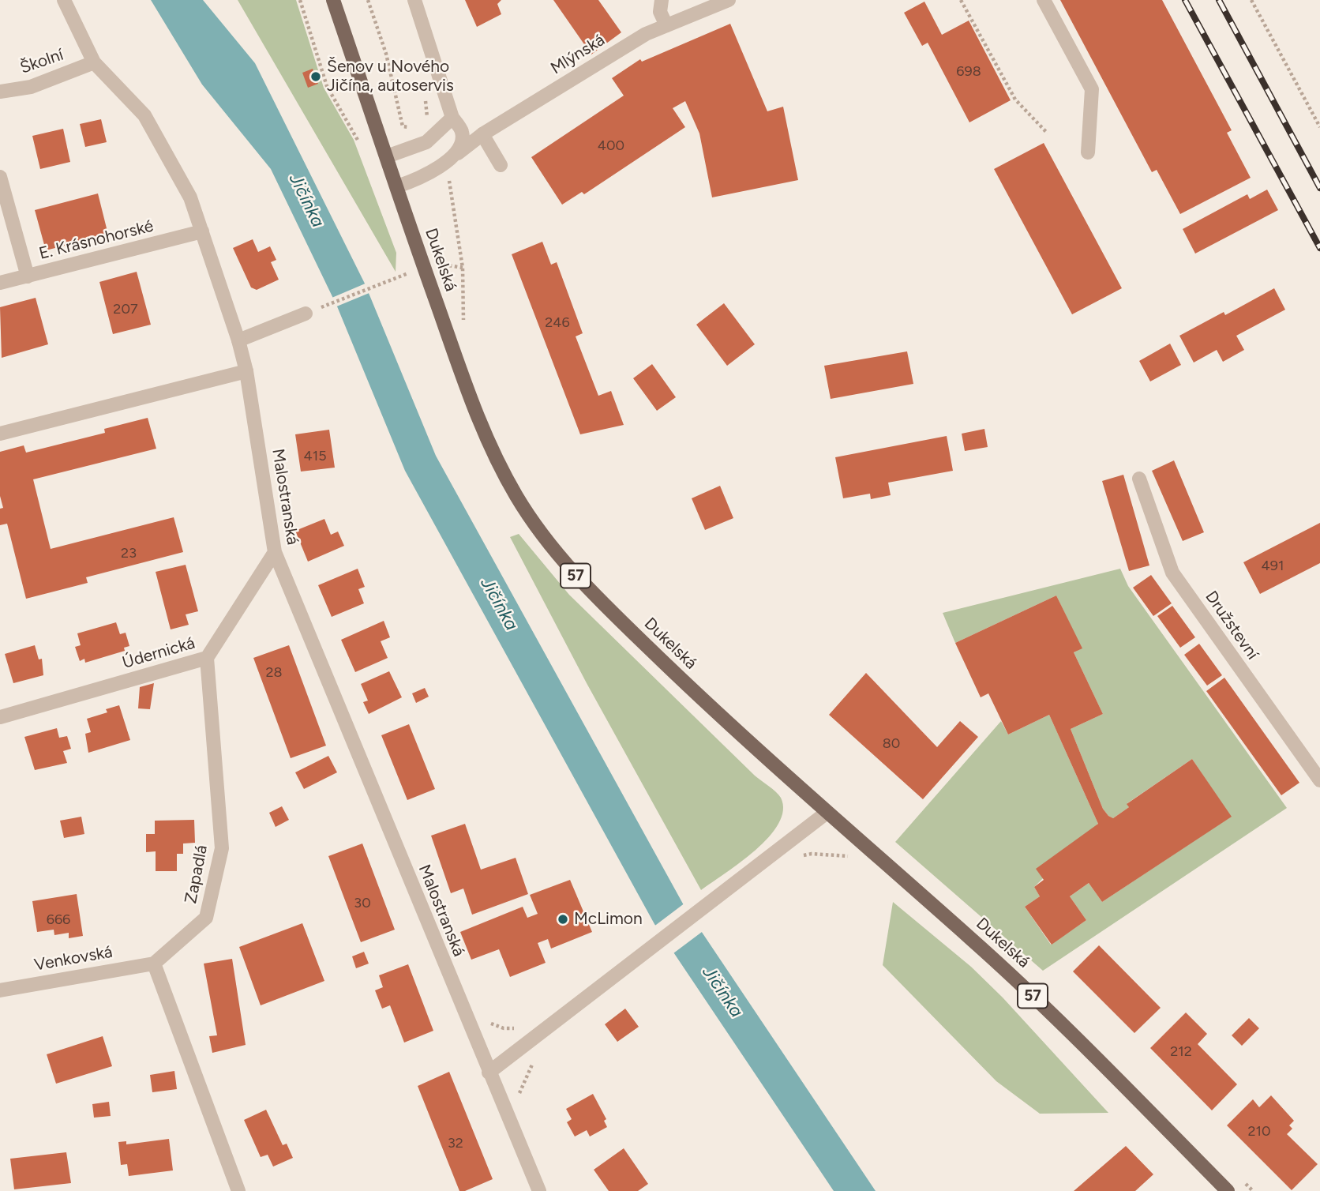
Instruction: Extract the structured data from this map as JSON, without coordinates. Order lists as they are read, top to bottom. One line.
{"streets":{"main road":["Dukelská","57"],"street":["Mlýnská","Školní","E. Krásnohorské","Malostranská","Družstevní","Údernická","Zapadlá","Venkovská"]},"crossings":[["Mlýnská","Dukelská"],["Školní","Malostranská"],["E. Krásnohorské","Malostranská"],["Dukelská","57"],["Malostranská","Údernická"],["Údernická","Zapadlá"],["Zapadlá","Venkovská"]],"water":["Jičínka"],"places":["Šenov u Nového Jičína, autoservis","McLimon"],"house_numbers":["698","400","207","246","415","23","491","28","80","30","666","212","210","32"]}
